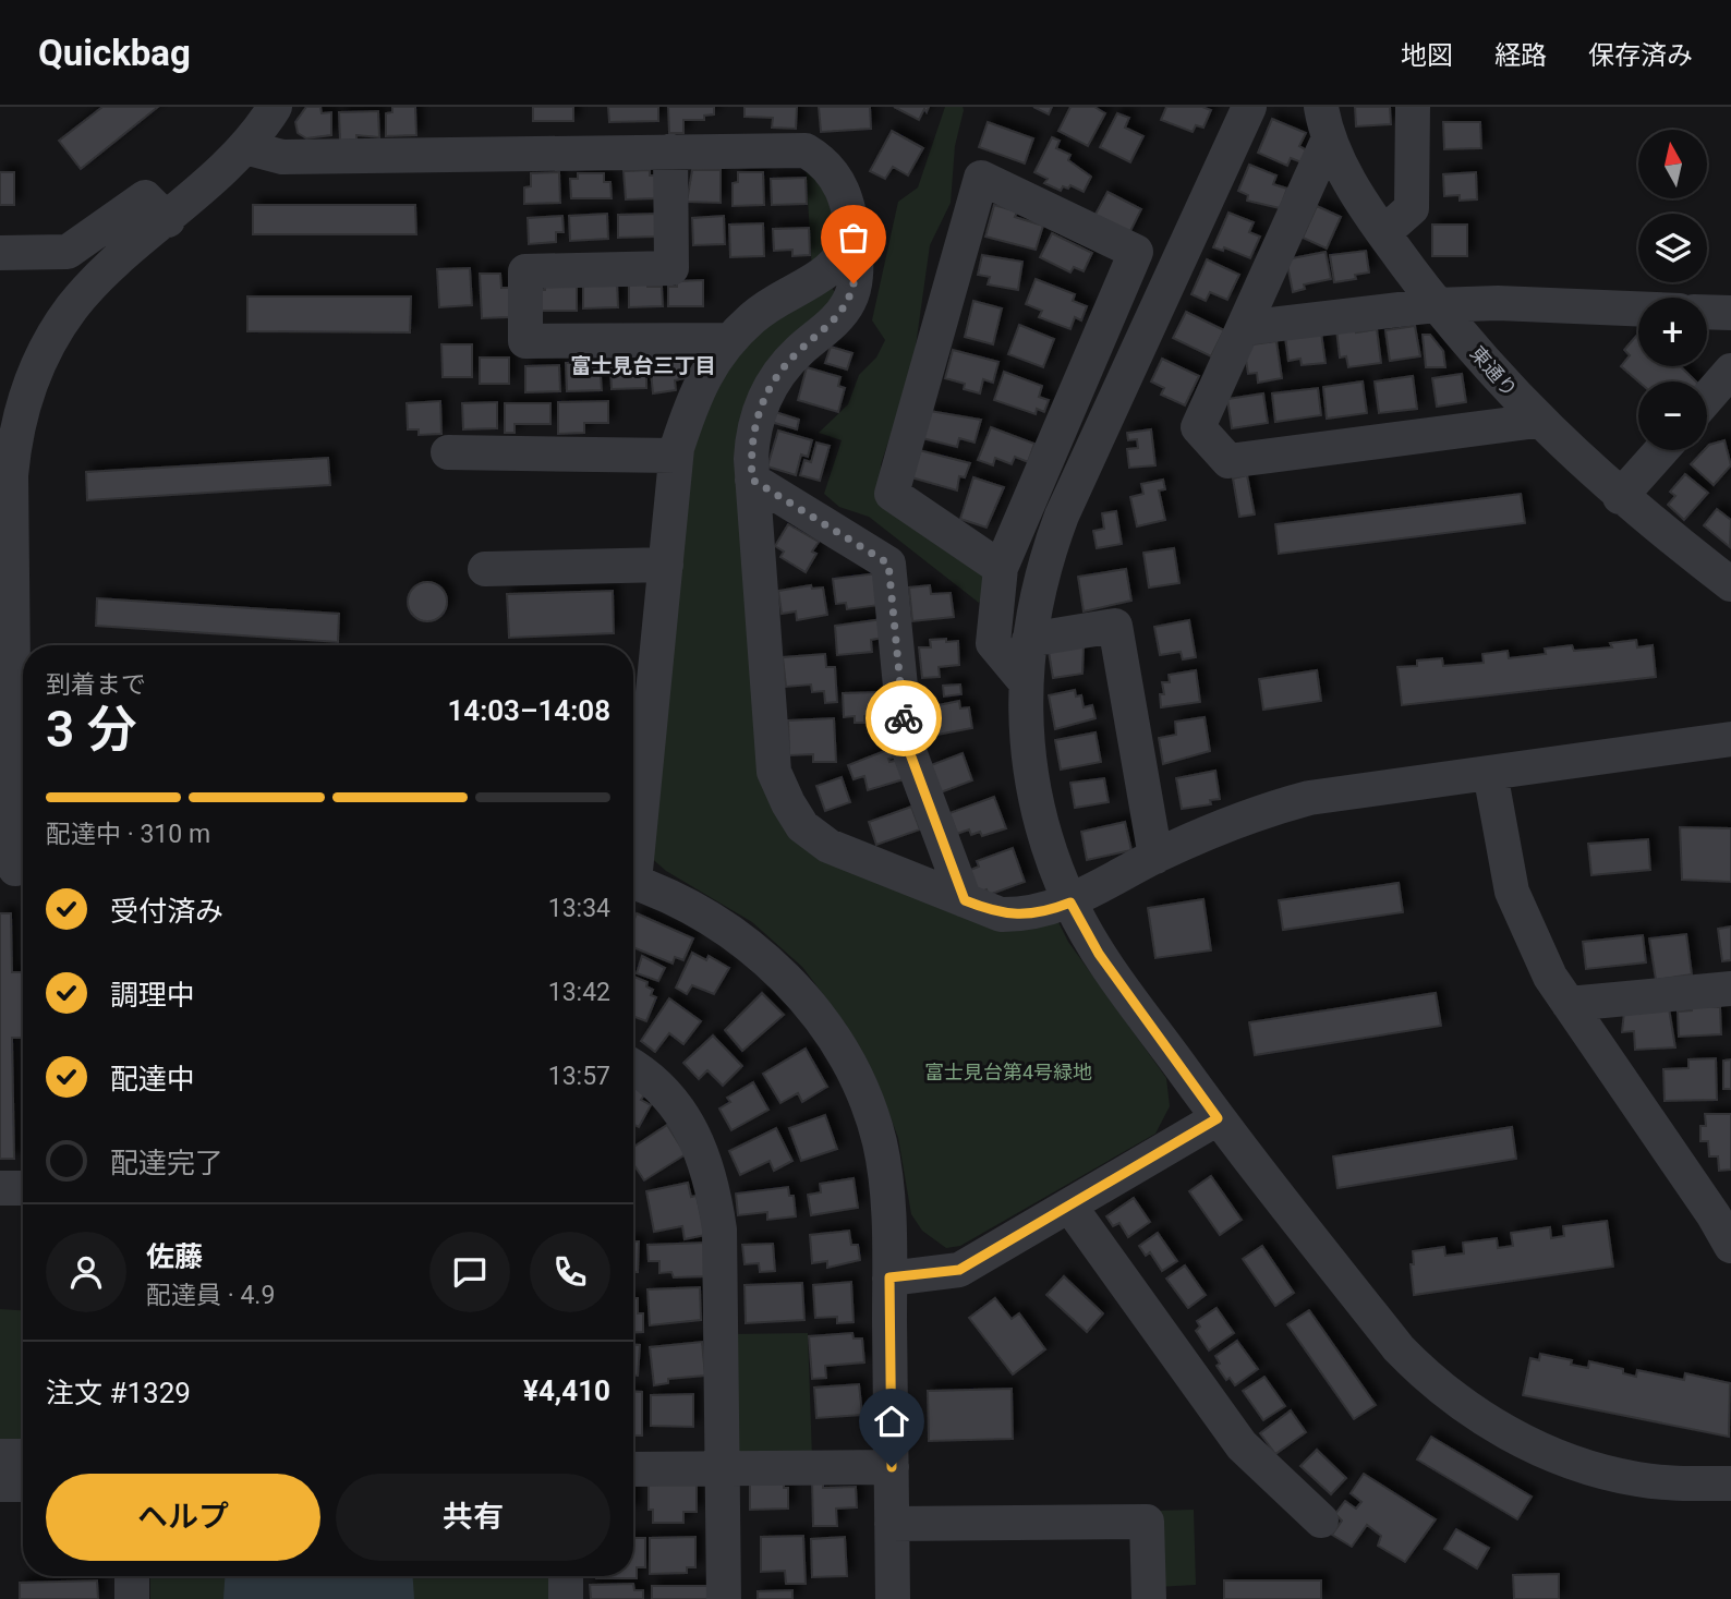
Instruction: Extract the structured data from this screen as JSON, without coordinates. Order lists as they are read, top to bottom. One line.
{"streets":{"street":["東通り"]},"districts":["富士見台三丁目"],"parks":["富士見台第4号緑地"],"north":"top","page":{"header":"Quickbag","nav":["地図","経路","保存済み"],"map_buttons":["+","−"],"heading":["3 分","到着まで","14:03–14:08"],"panel":["佐藤","配達員 · 4.9","注文 #1329","¥4,410"],"bar":"配達中 · 310 m","list":[["受付済み","13:34"],["調理中","13:42"],["配達中","13:57"],"配達完了"],"buttons":["ヘルプ","共有"]}}
